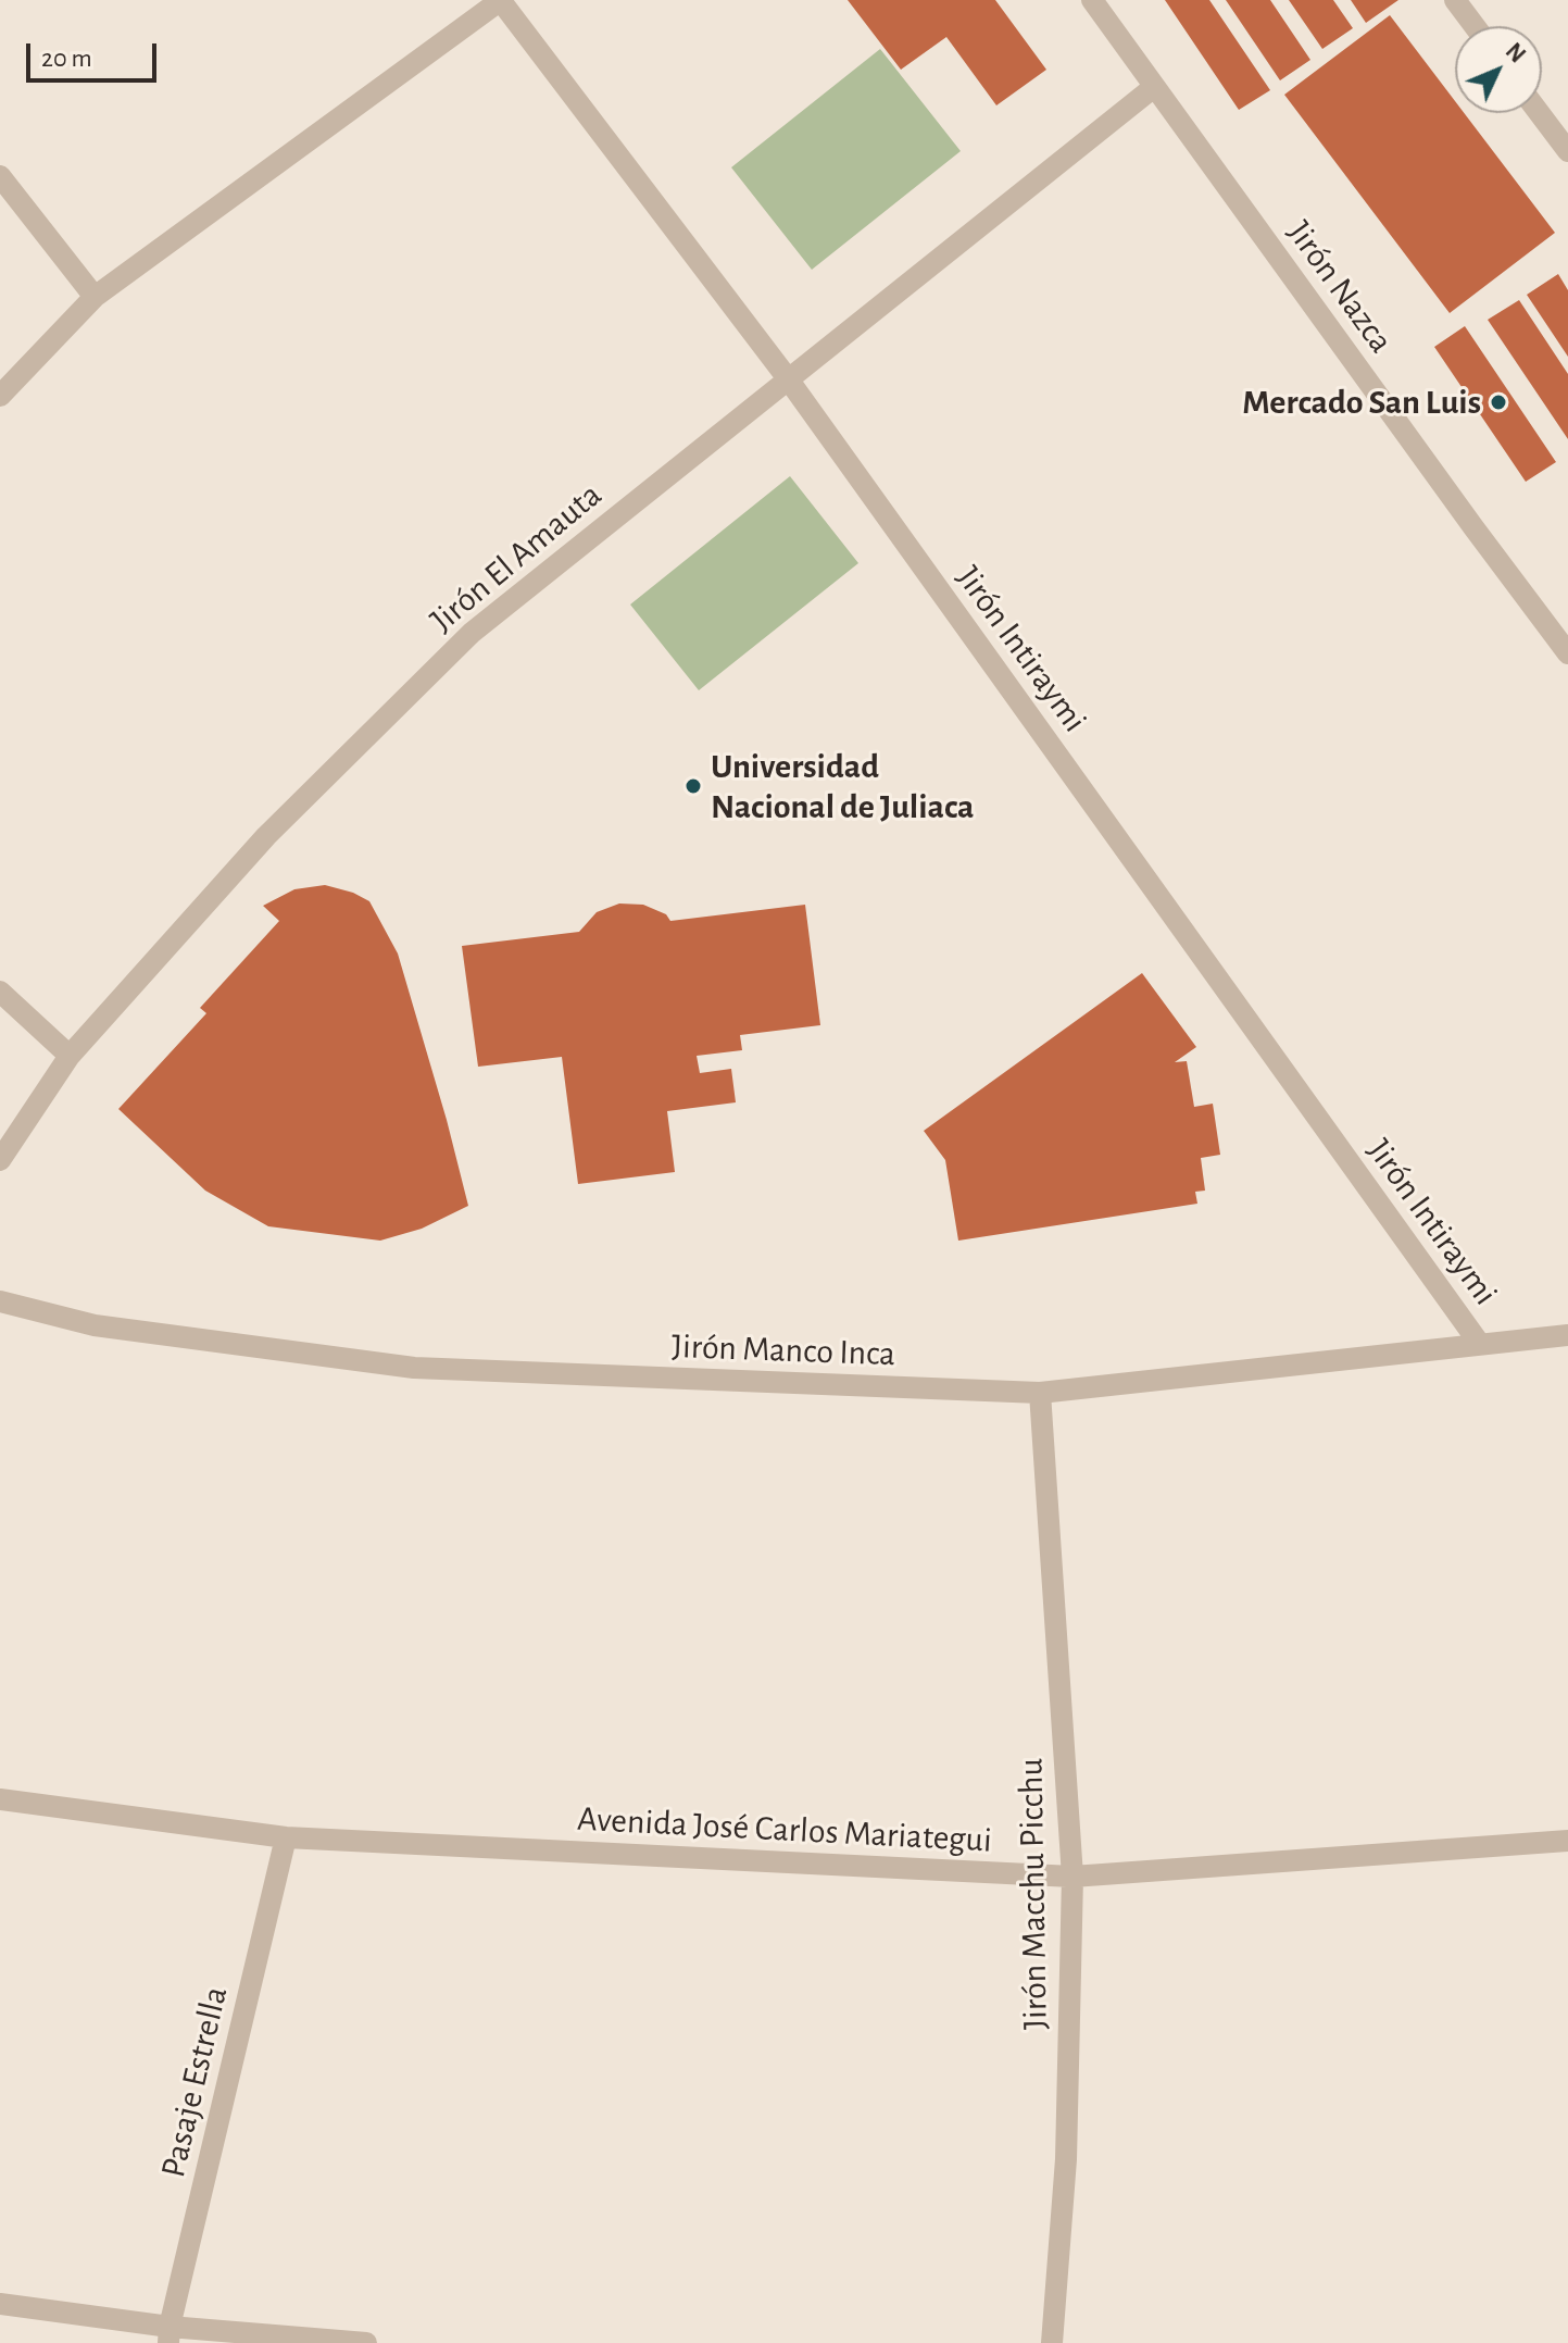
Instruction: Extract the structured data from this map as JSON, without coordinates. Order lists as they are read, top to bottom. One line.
{"streets":{"street":["Jirón Nazca","Jirón El Amauta","Jirón Intiraymi","Jirón Manco Inca","Avenida José Carlos Mariategui","Jirón Macchu Picchu","Pasaje Estrella"]},"crossings":[["Jirón Nazca","Jirón El Amauta"],["Jirón El Amauta","Jirón Intiraymi"],["Jirón Intiraymi","Jirón Manco Inca"],["Jirón Manco Inca","Jirón Macchu Picchu"],["Avenida José Carlos Mariategui","Jirón Macchu Picchu"],["Avenida José Carlos Mariategui","Pasaje Estrella"]],"places":["Mercado San Luis","Universidad Nacional de Juliaca"],"scale_bar":"20 m","north":"top right"}
